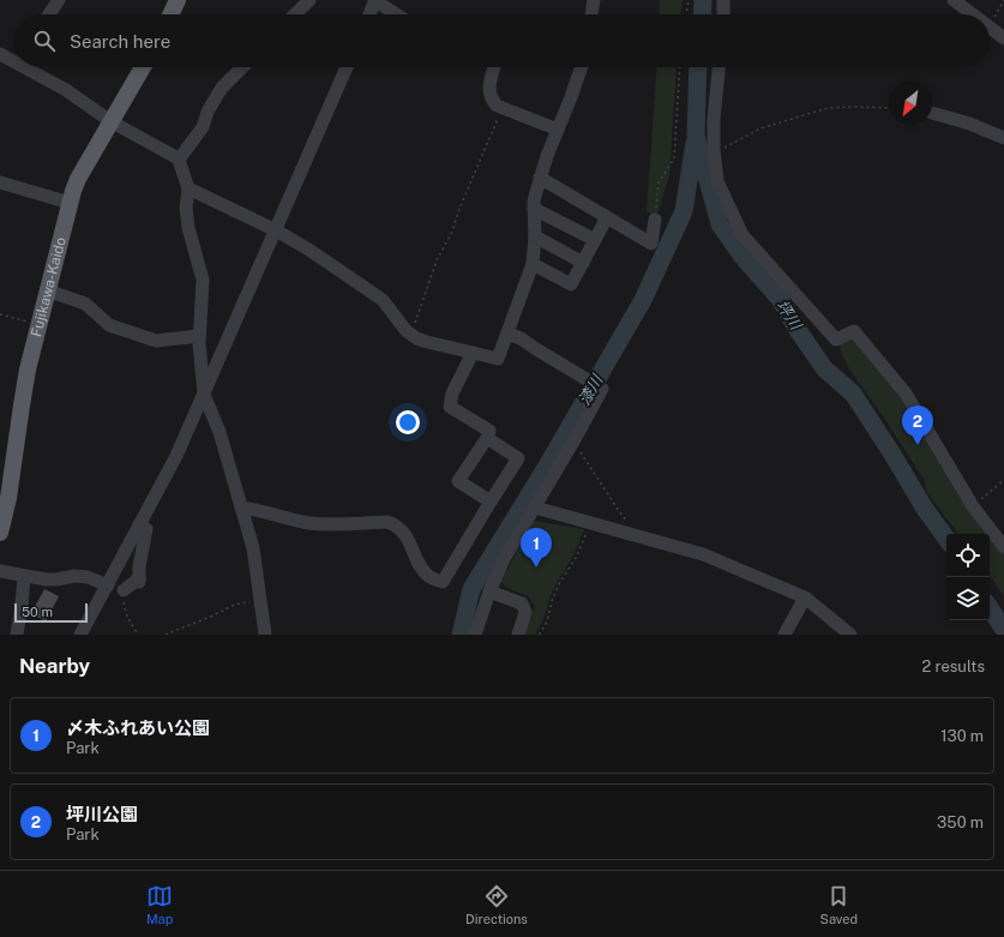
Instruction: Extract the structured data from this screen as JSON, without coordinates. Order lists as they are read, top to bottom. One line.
{"streets":{"main road":["Fujikawa-Kaido"]},"water":["坪川","漆川"],"scale_bar":"50 m","north":"bottom left","page":{"search":"Search here","pins":["2","1"],"scale":"50 m","heading":["Nearby","2 results"],"list":[{"mark":"1","name":"〆木ふれあい公園","note":"Park","value":"130 m"},{"mark":"2","name":"坪川公園","note":"Park","value":"350 m"}],"nav":["Map","Directions","Saved"]}}
